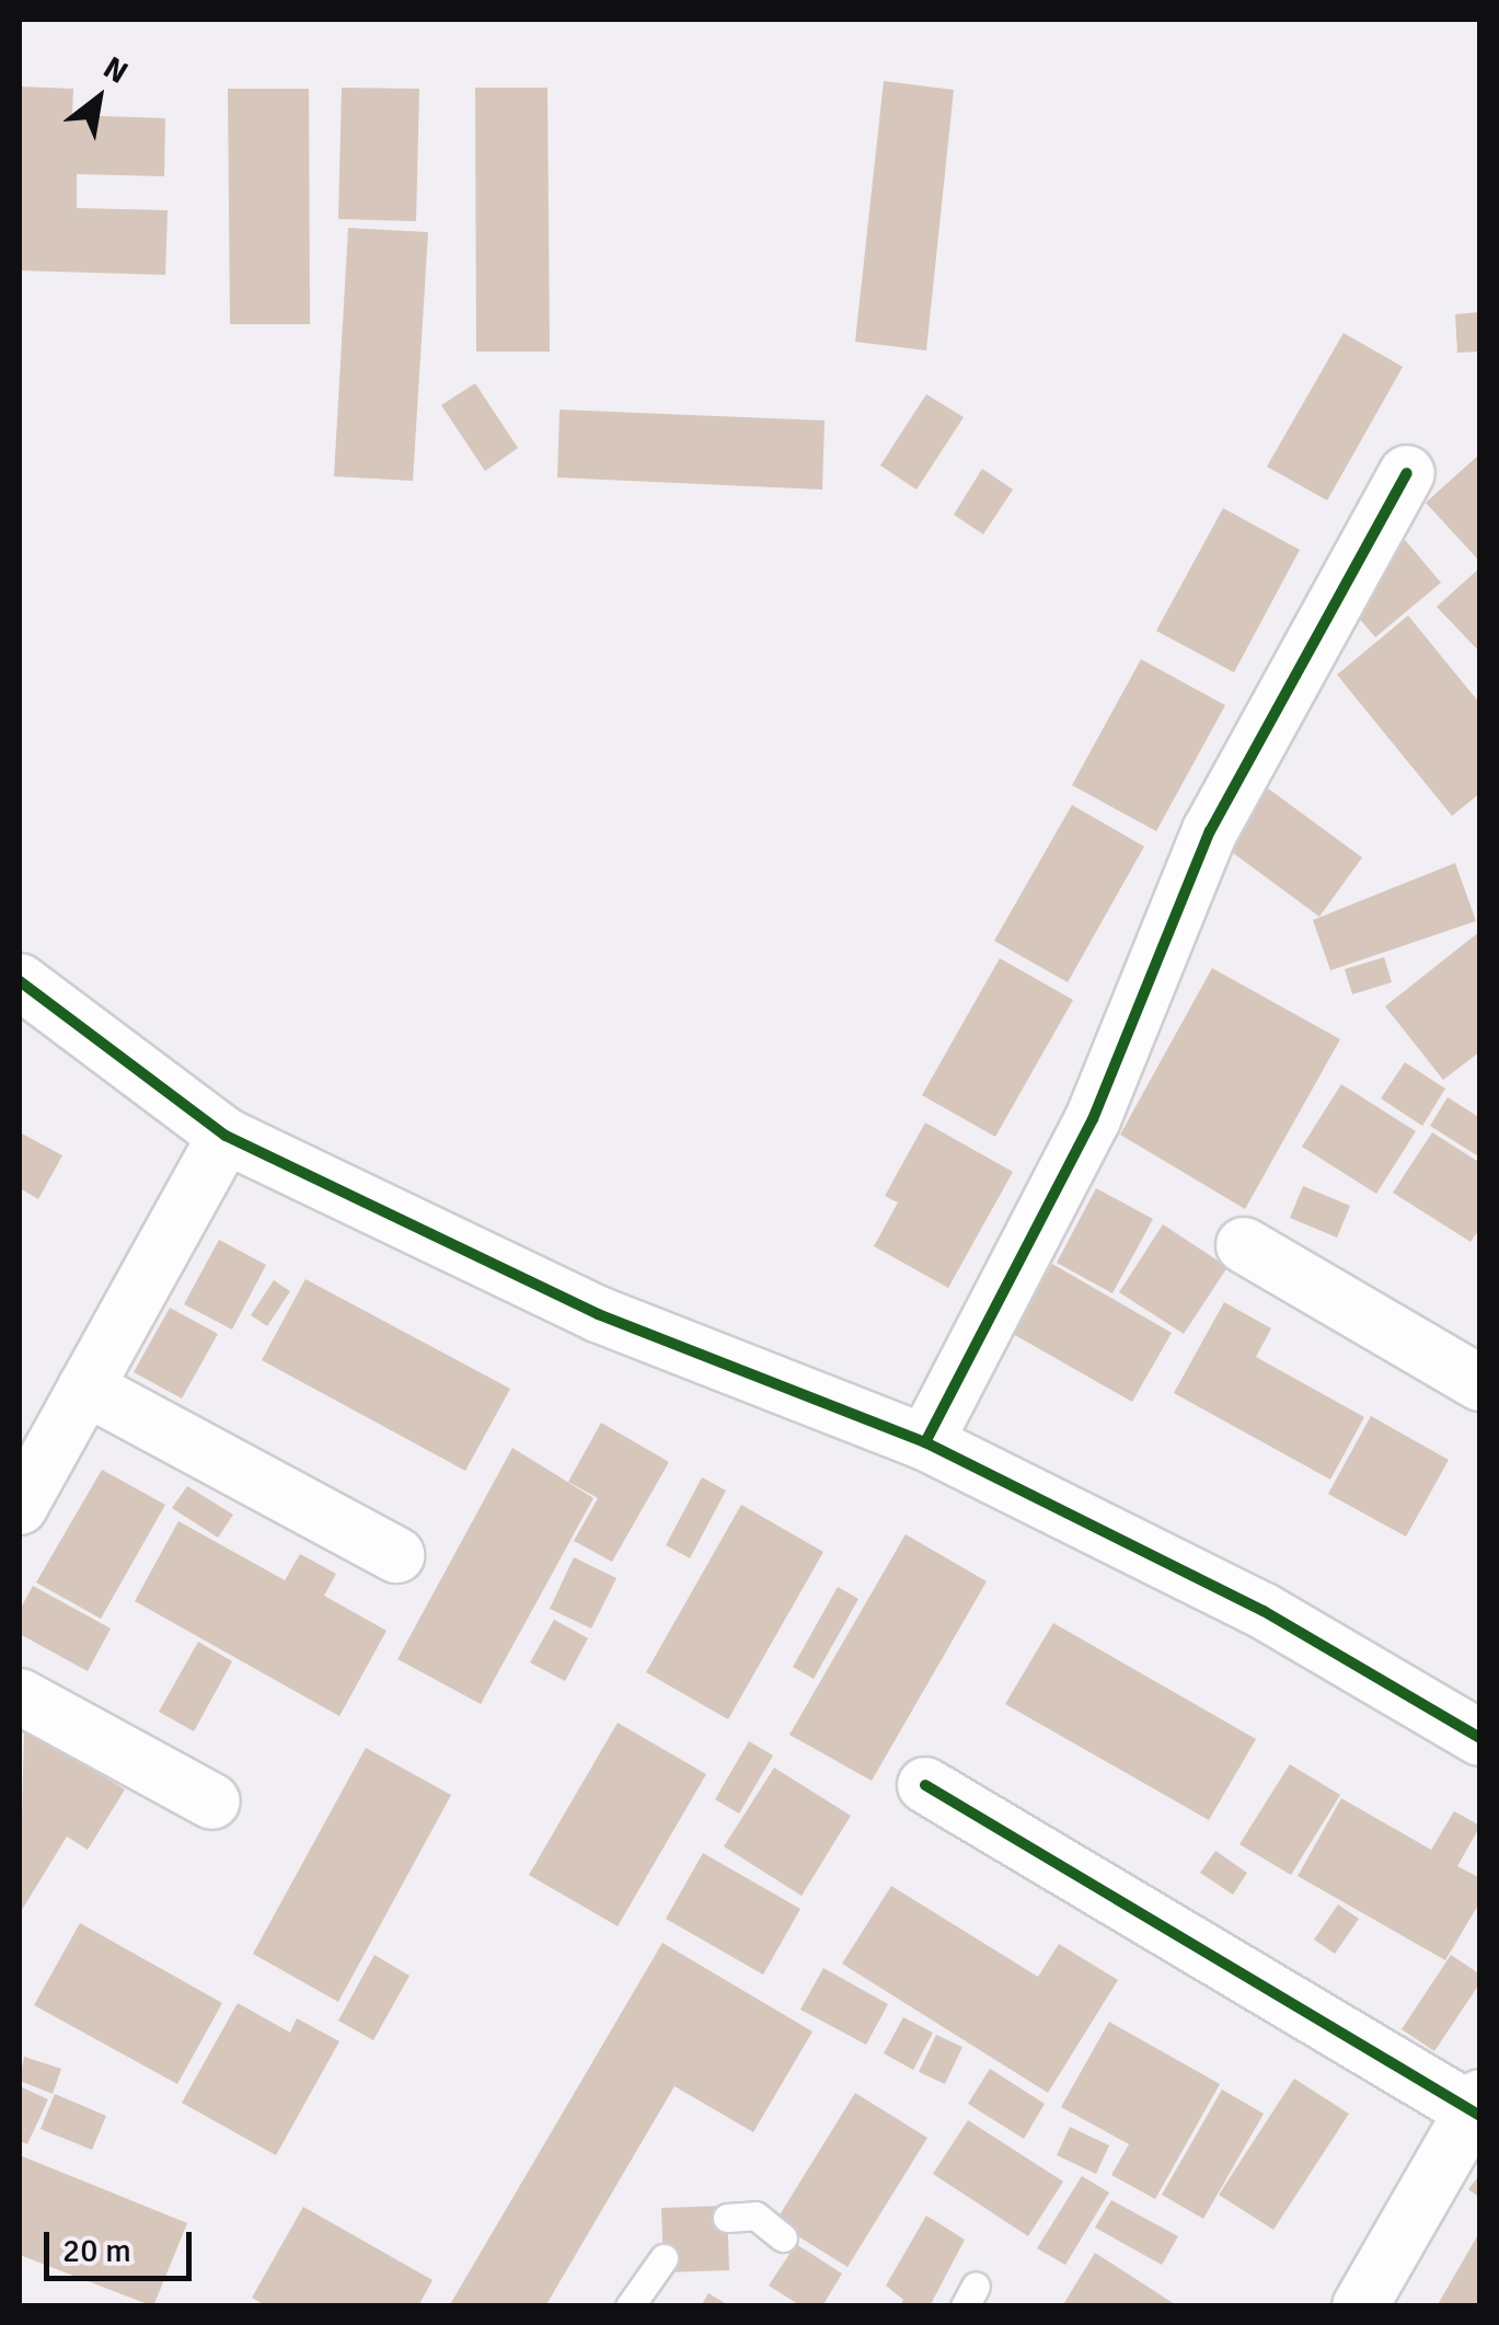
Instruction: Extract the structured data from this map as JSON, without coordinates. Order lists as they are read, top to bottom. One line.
{"scale_bar":"20 m","north":"top right"}
